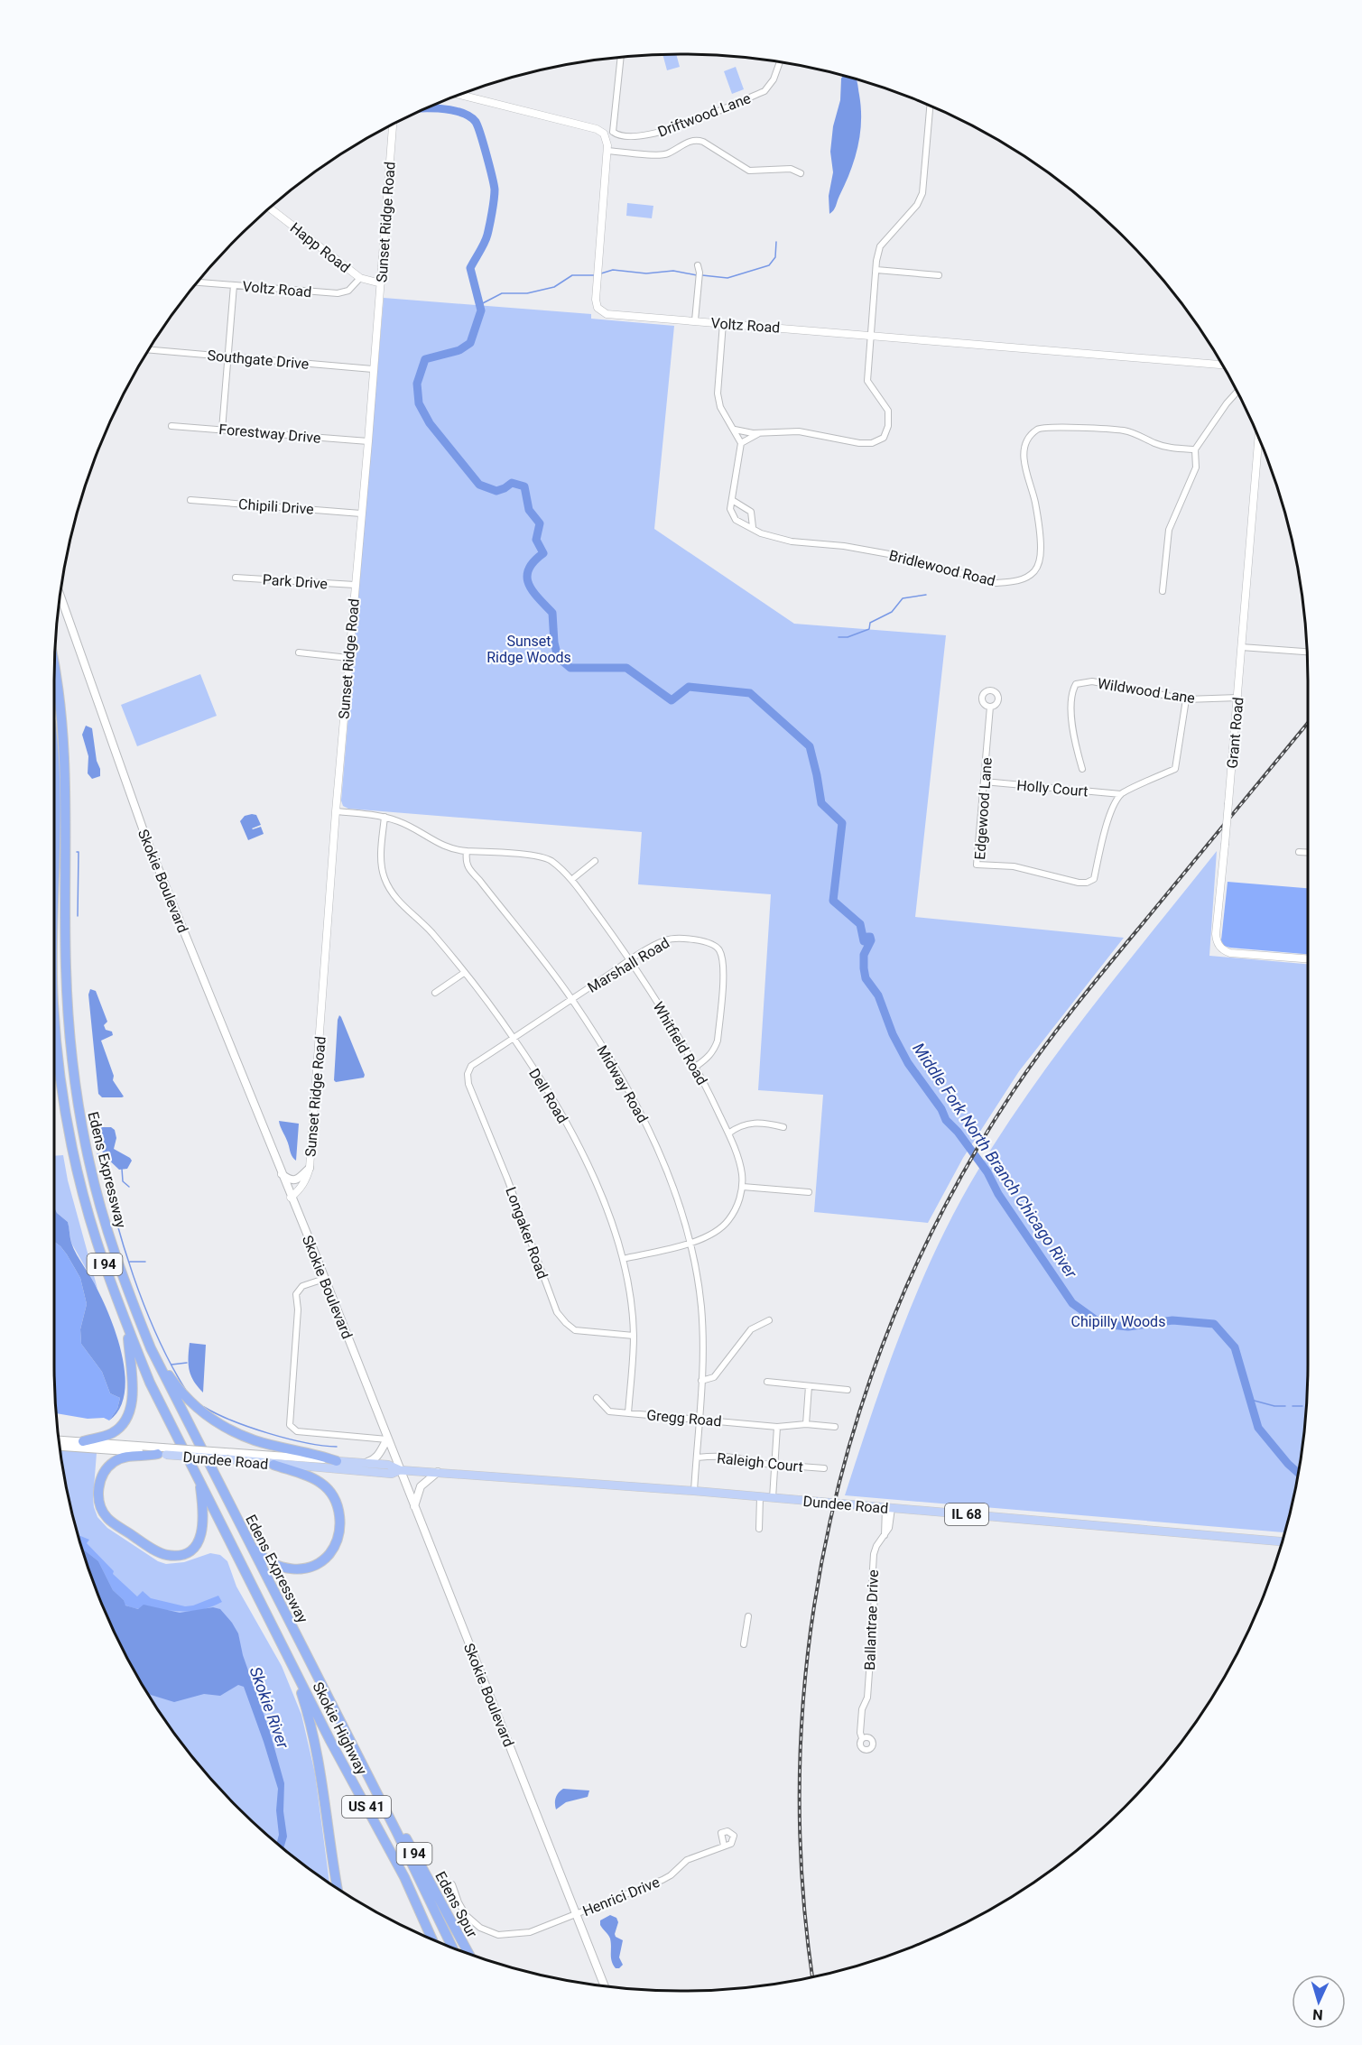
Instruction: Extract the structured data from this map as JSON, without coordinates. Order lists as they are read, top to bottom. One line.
{"streets":{"highway":["Edens Expressway","I 94","Skokie Highway","US 41","Edens Spur"],"main road":["Skokie Boulevard","Dundee Road","IL 68"],"street":["Driftwood Lane","Sunset Ridge Road","Happ Road","Voltz Road","Southgate Drive","Forestway Drive","Chipili Drive","Bridlewood Road","Park Drive","Wildwood Lane","Grant Road","Holly Court","Edgewood Lane","Marshall Road","Whitfield Road","Midway Road","Dell Road","Longaker Road","Gregg Road","Raleigh Court","Ballantrae Drive","Henrici Drive"]},"crossings":[["Sunset Ridge Road","Happ Road"],["Sunset Ridge Road","Southgate Drive"],["Sunset Ridge Road","Forestway Drive"],["Sunset Ridge Road","Chipili Drive"],["Sunset Ridge Road","Park Drive"],["Sunset Ridge Road","Skokie Boulevard"],["Happ Road","Voltz Road"],["Wildwood Lane","Grant Road"],["Holly Court","Edgewood Lane"],["Skokie Boulevard","Dundee Road"],["Skokie Boulevard","Henrici Drive"],["Marshall Road","Whitfield Road"],["Marshall Road","Midway Road"],["Marshall Road","Dell Road"],["Marshall Road","Longaker Road"],["Whitfield Road","Midway Road"],["Midway Road","Gregg Road"],["Midway Road","Dundee Road"],["Midway Road","Raleigh Court"],["Dell Road","Longaker Road"],["Dell Road","Gregg Road"],["Edens Expressway","I 94"],["Edens Expressway","Skokie Highway"],["Edens Expressway","Edens Spur"],["I 94","Skokie Highway"],["Dundee Road","Ballantrae Drive"],["Skokie Highway","Edens Spur"]],"water":["Middle Fork North Branch Chicago River","Skokie River"],"parks":["Sunset Ridge Woods","Chipilly Woods"],"north":"bottom"}
